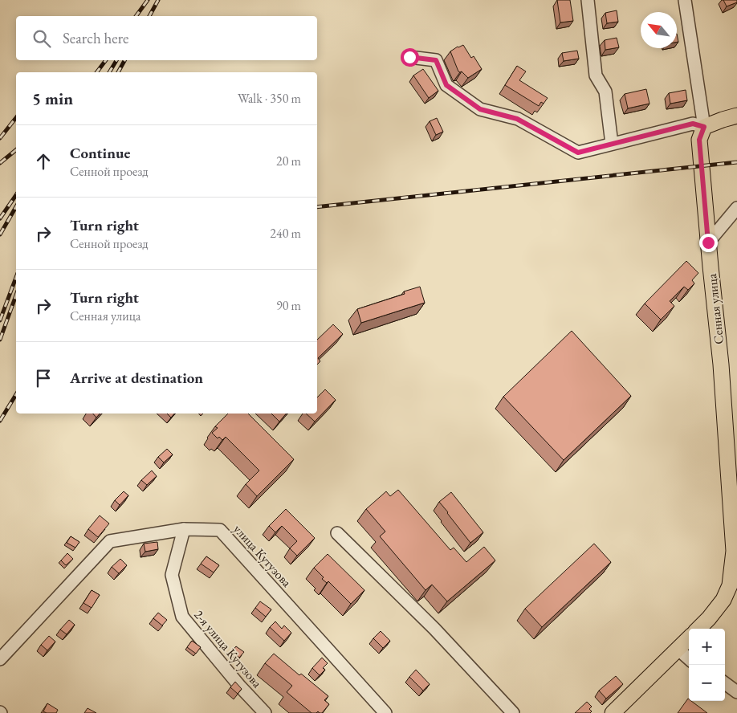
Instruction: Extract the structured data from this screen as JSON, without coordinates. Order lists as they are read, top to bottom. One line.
{"streets":{"main road":["Сенная улица"],"street":["улица Кутузова","2-я улица Кутузова"]},"crossings":[["улица Кутузова","2-я улица Кутузова"]],"north":"top left","page":{"search":"Search here","heading":["5 min","Walk · 350 m"],"list":[["Continue","Сенной проезд","20 m"],["Turn right","Сенной проезд","240 m"],["Turn right","Сенная улица","90 m"],"Arrive at destination"],"map_buttons":["+","−"]}}
